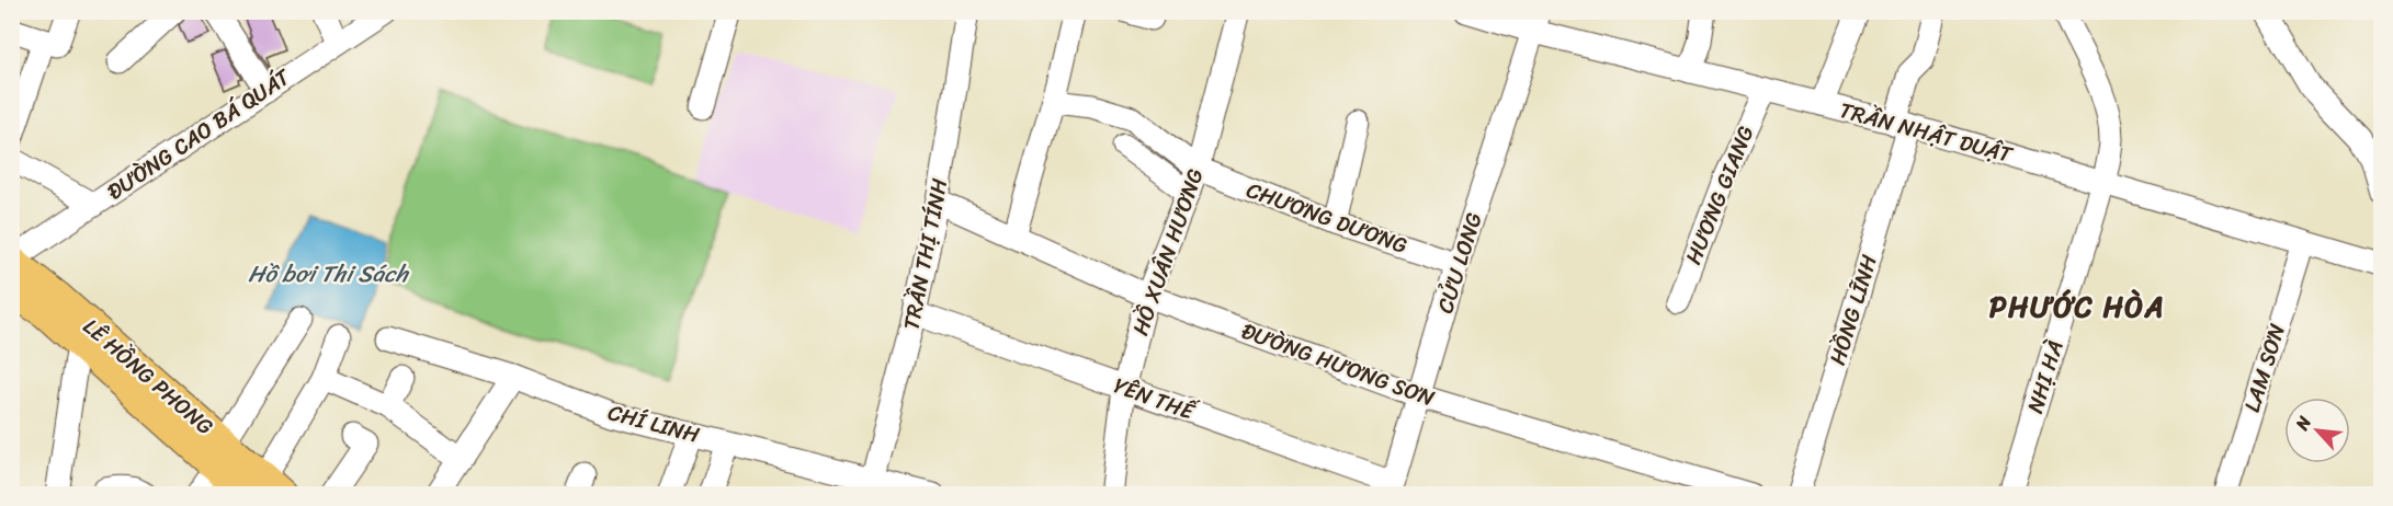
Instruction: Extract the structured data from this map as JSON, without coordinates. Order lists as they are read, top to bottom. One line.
{"streets":{"main road":["LÊ HỒNG PHONG"],"street":["TRẦN NHẬT DUẬT","ĐƯỜNG CAO BÁ QUÁT","HƯƠNG GIANG","CHƯƠNG DƯƠNG","HỒ XUÂN HƯƠNG","TRẦN THỊ TÍNH","CỬU LONG","HỒNG LĨNH","ĐƯỜNG HƯƠNG SƠN","LAM SƠN","NHỊ HÀ","YÊN THẾ","CHÍ LINH"]},"crossings":[["TRẦN NHẬT DUẬT","HƯƠNG GIANG"],["TRẦN NHẬT DUẬT","CỬU LONG"],["TRẦN NHẬT DUẬT","HỒNG LĨNH"],["TRẦN NHẬT DUẬT","LAM SƠN"],["TRẦN NHẬT DUẬT","NHỊ HÀ"],["ĐƯỜNG CAO BÁ QUÁT","LÊ HỒNG PHONG"],["CHƯƠNG DƯƠNG","HỒ XUÂN HƯƠNG"],["CHƯƠNG DƯƠNG","CỬU LONG"],["HỒ XUÂN HƯƠNG","ĐƯỜNG HƯƠNG SƠN"],["HỒ XUÂN HƯƠNG","YÊN THẾ"],["TRẦN THỊ TÍNH","ĐƯỜNG HƯƠNG SƠN"],["TRẦN THỊ TÍNH","YÊN THẾ"],["TRẦN THỊ TÍNH","CHÍ LINH"],["CỬU LONG","ĐƯỜNG HƯƠNG SƠN"],["CỬU LONG","YÊN THẾ"]],"districts":["PHƯỚC HÒA"],"water":["Hồ bơi Thi Sách"],"north":"top left"}
